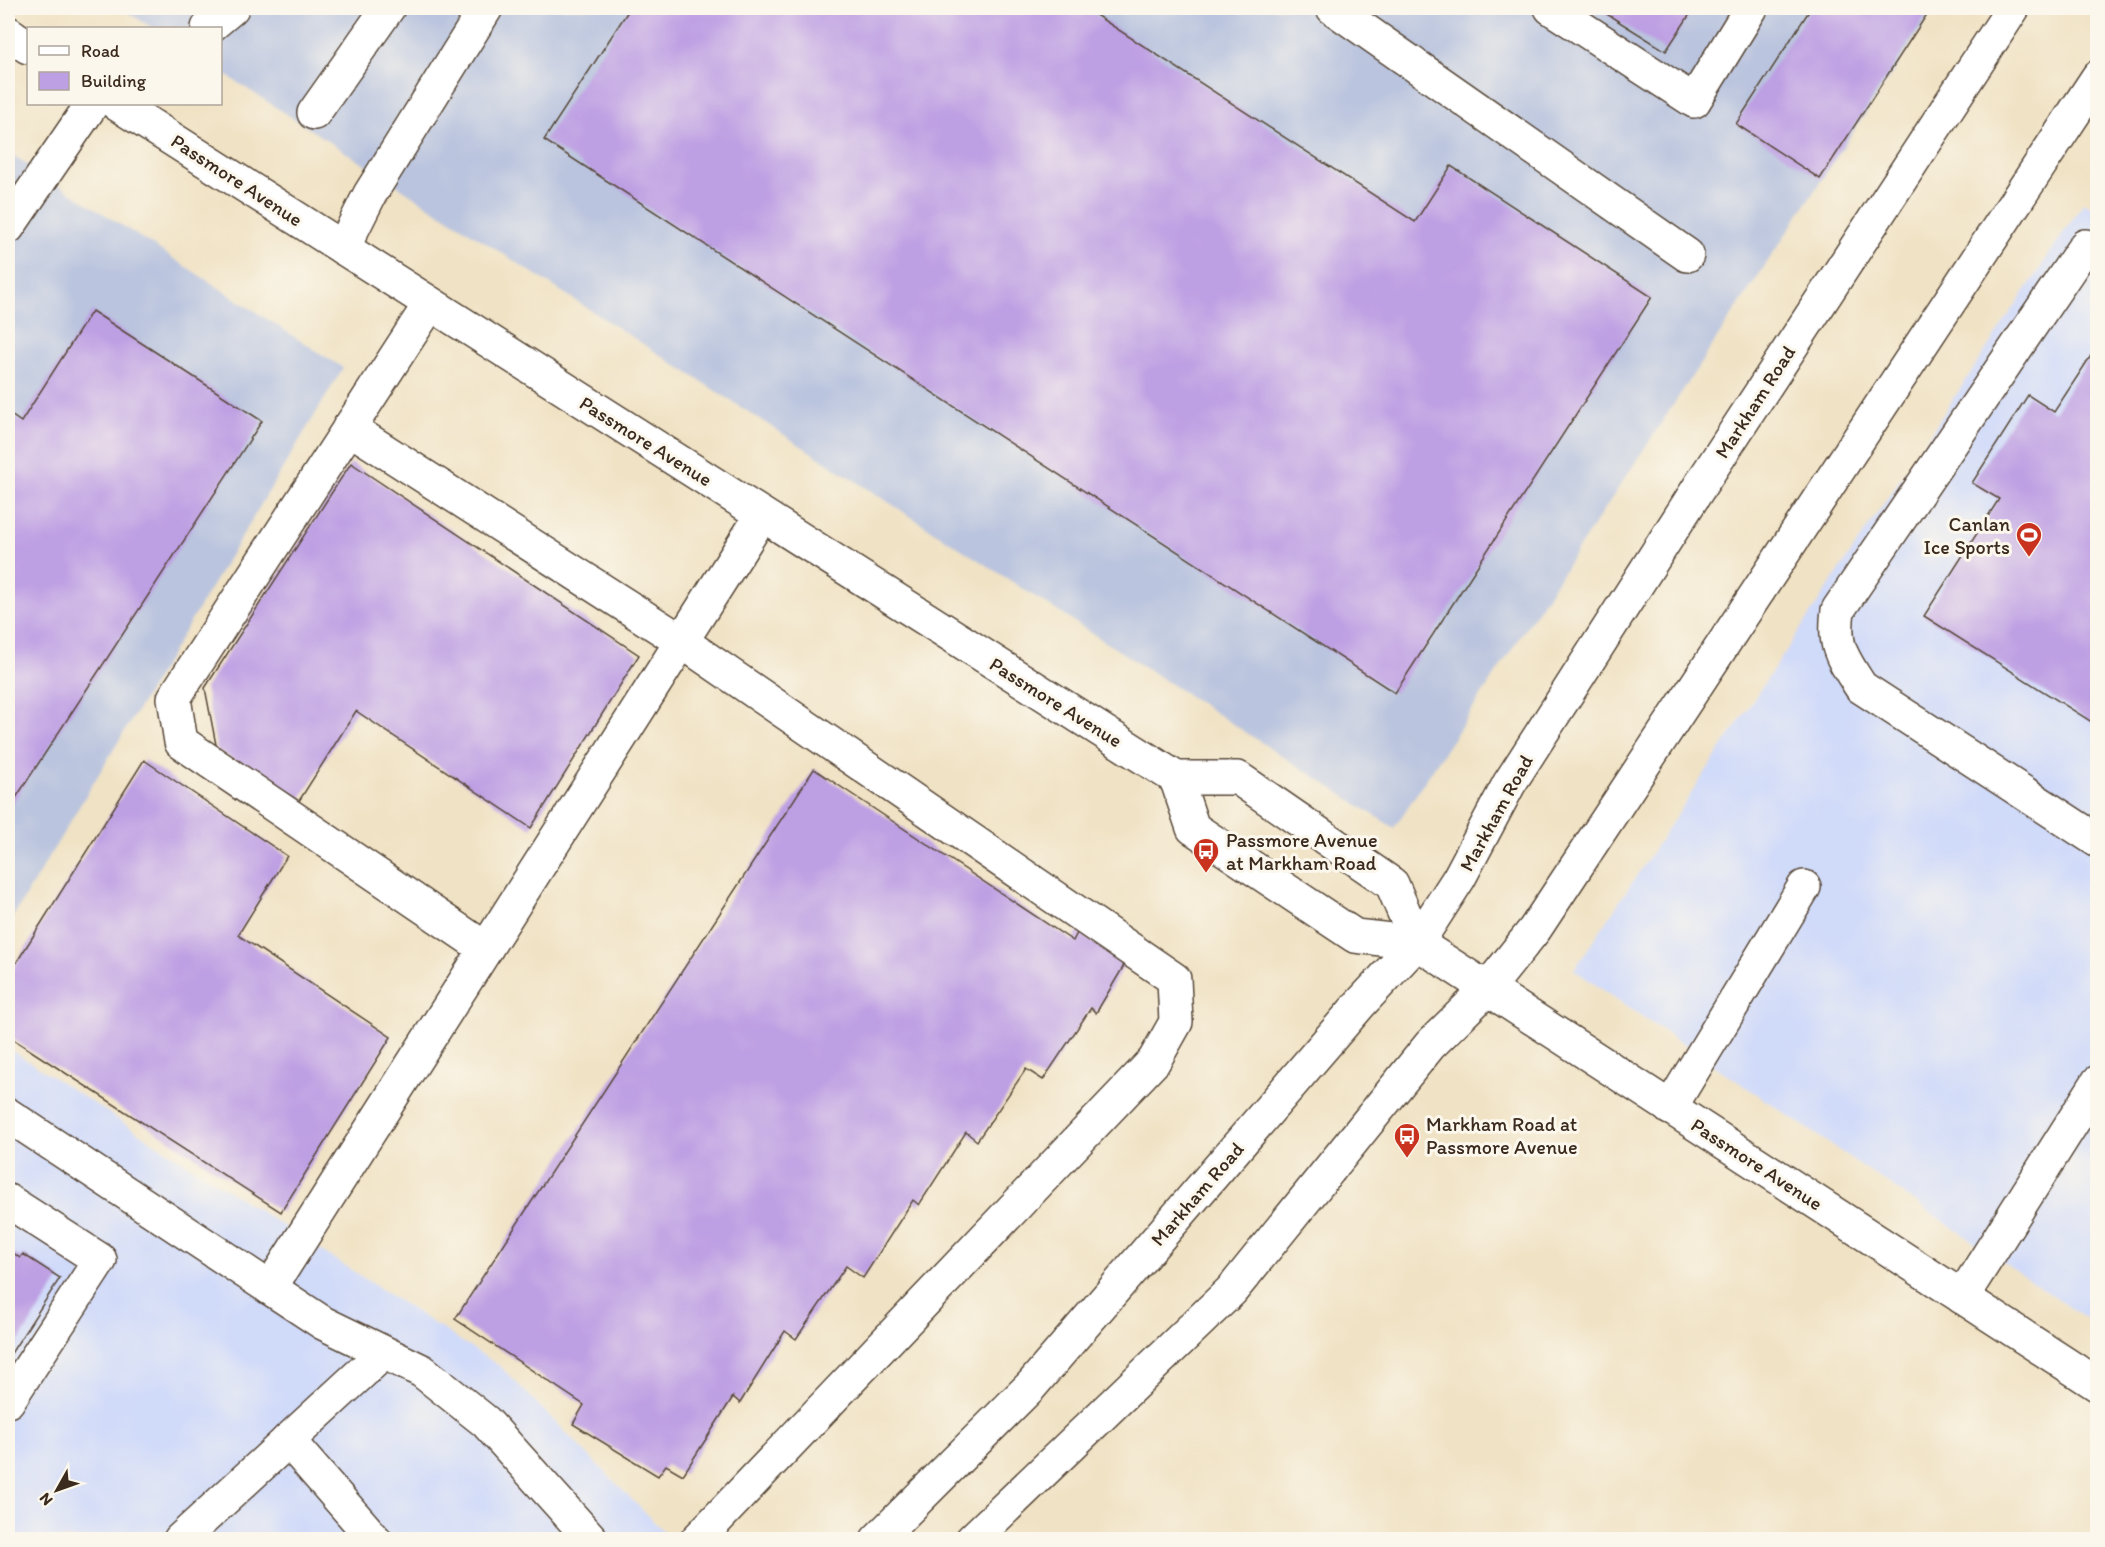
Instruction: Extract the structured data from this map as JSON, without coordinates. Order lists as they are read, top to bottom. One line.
{"streets":{"main road":["Passmore Avenue","Markham Road"]},"crossings":[["Passmore Avenue","Markham Road"]],"places":{"sports":["Canlan Ice Sports"],"bus stop":["Passmore Avenue at Markham Road","Markham Road at Passmore Avenue"]},"legend":["Road","Building"],"north":"bottom left"}
